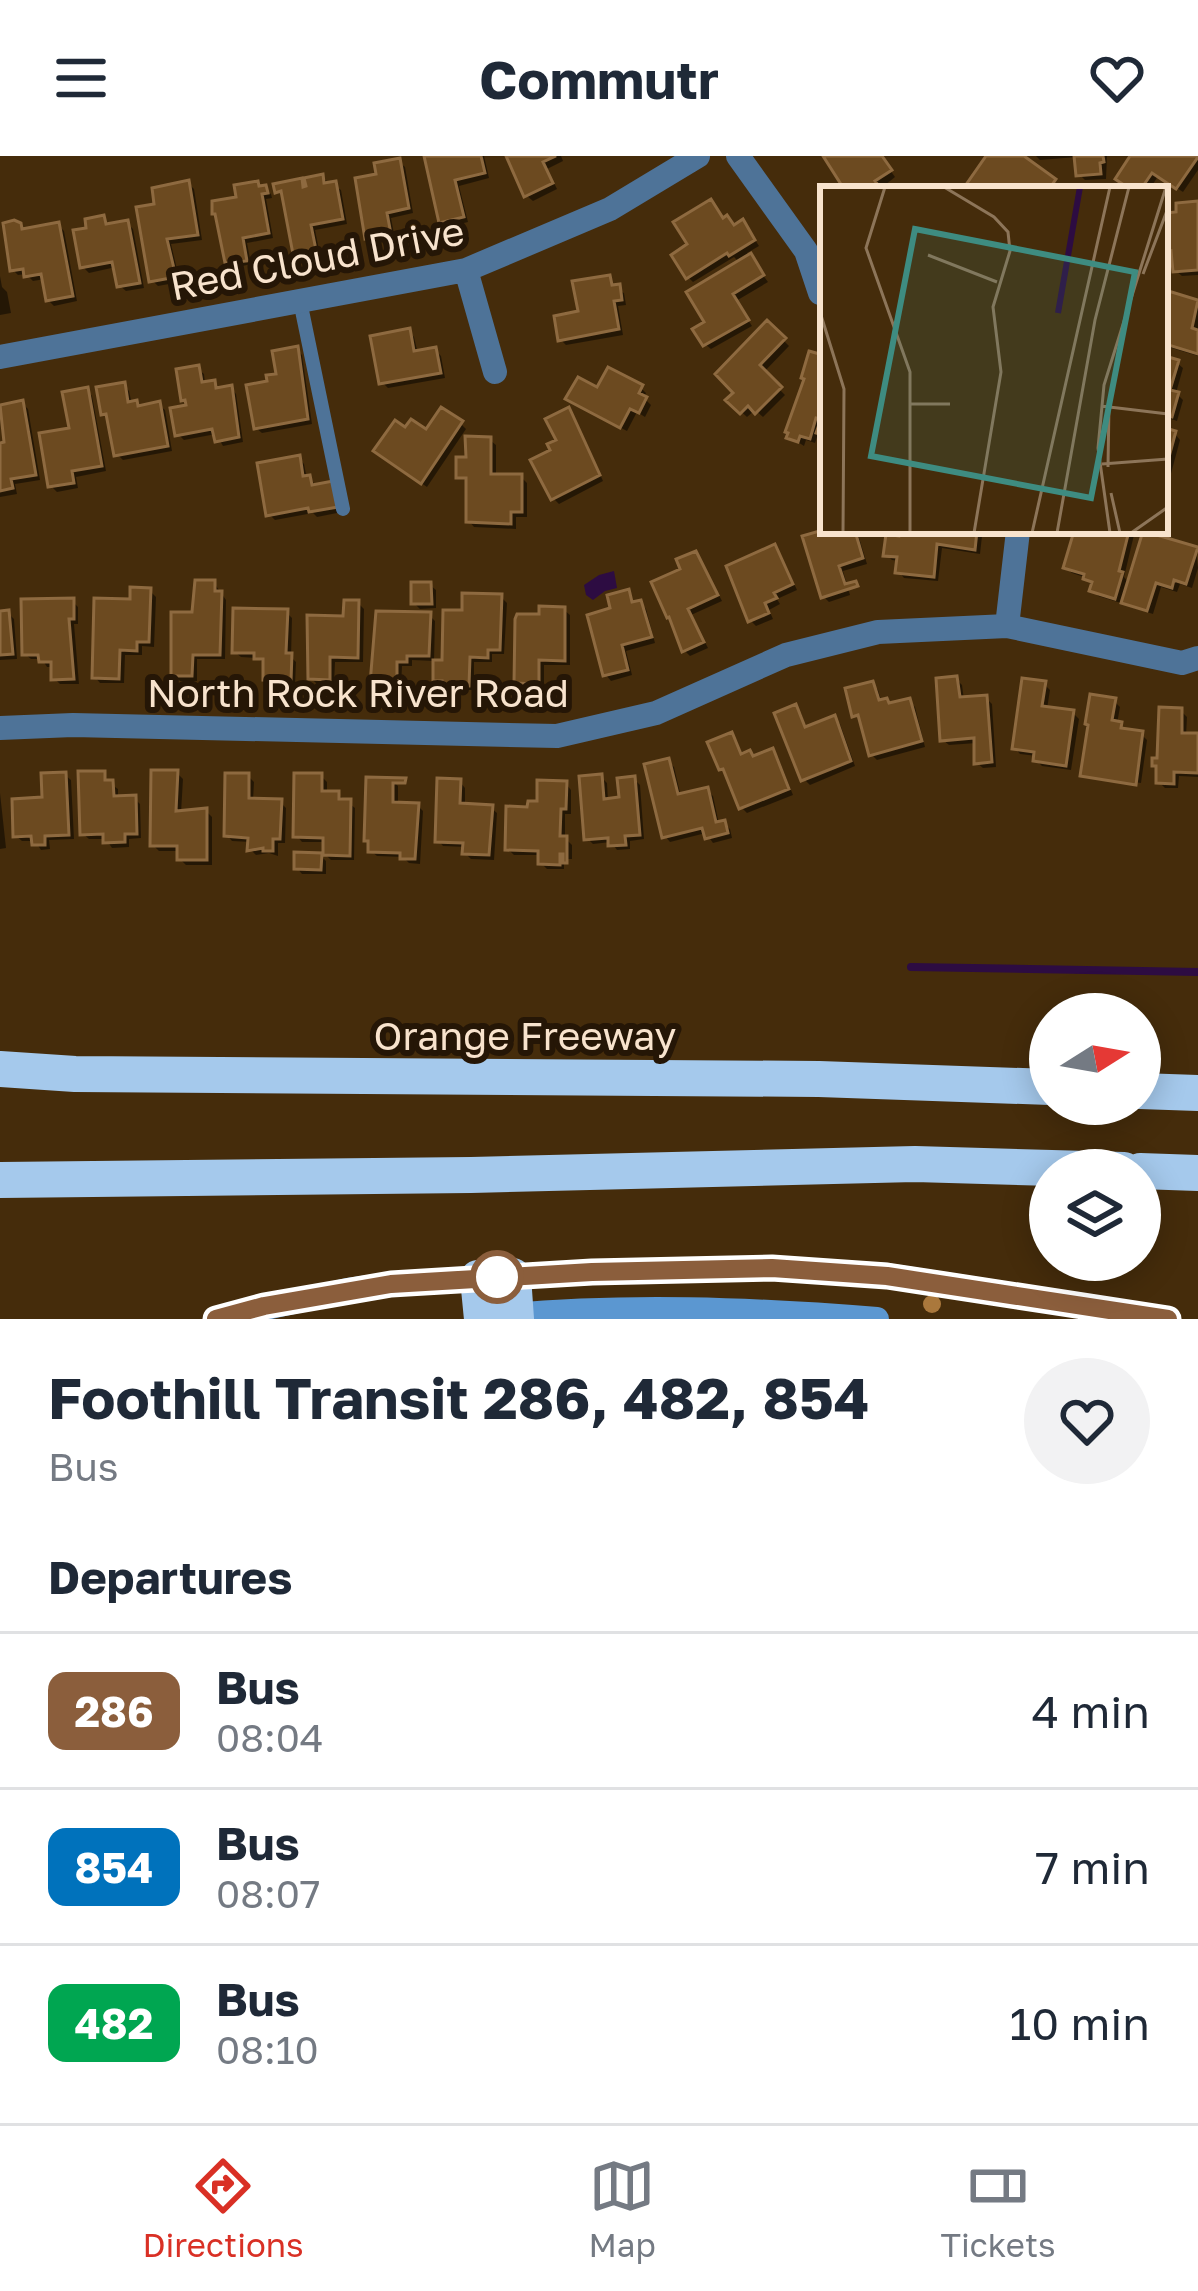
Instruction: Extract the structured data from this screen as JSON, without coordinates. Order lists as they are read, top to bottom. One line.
{"streets":{"highway":["Orange Freeway"],"street":["Red Cloud Drive","North Rock River Road"]},"lines":["bus line 286"],"north":"right","page":{"header":"Commutr","heading":[["Foothill Transit 286, 482, 854","Bus"],"Departures"],"list":[{"mark":"286","name":"Bus","note":"08:04","value":"4 min"},{"mark":"854","name":"Bus","note":"08:07","value":"7 min"},{"mark":"482","name":"Bus","note":"08:10","value":"10 min"}],"tabs":["Directions","Map","Tickets"]}}
